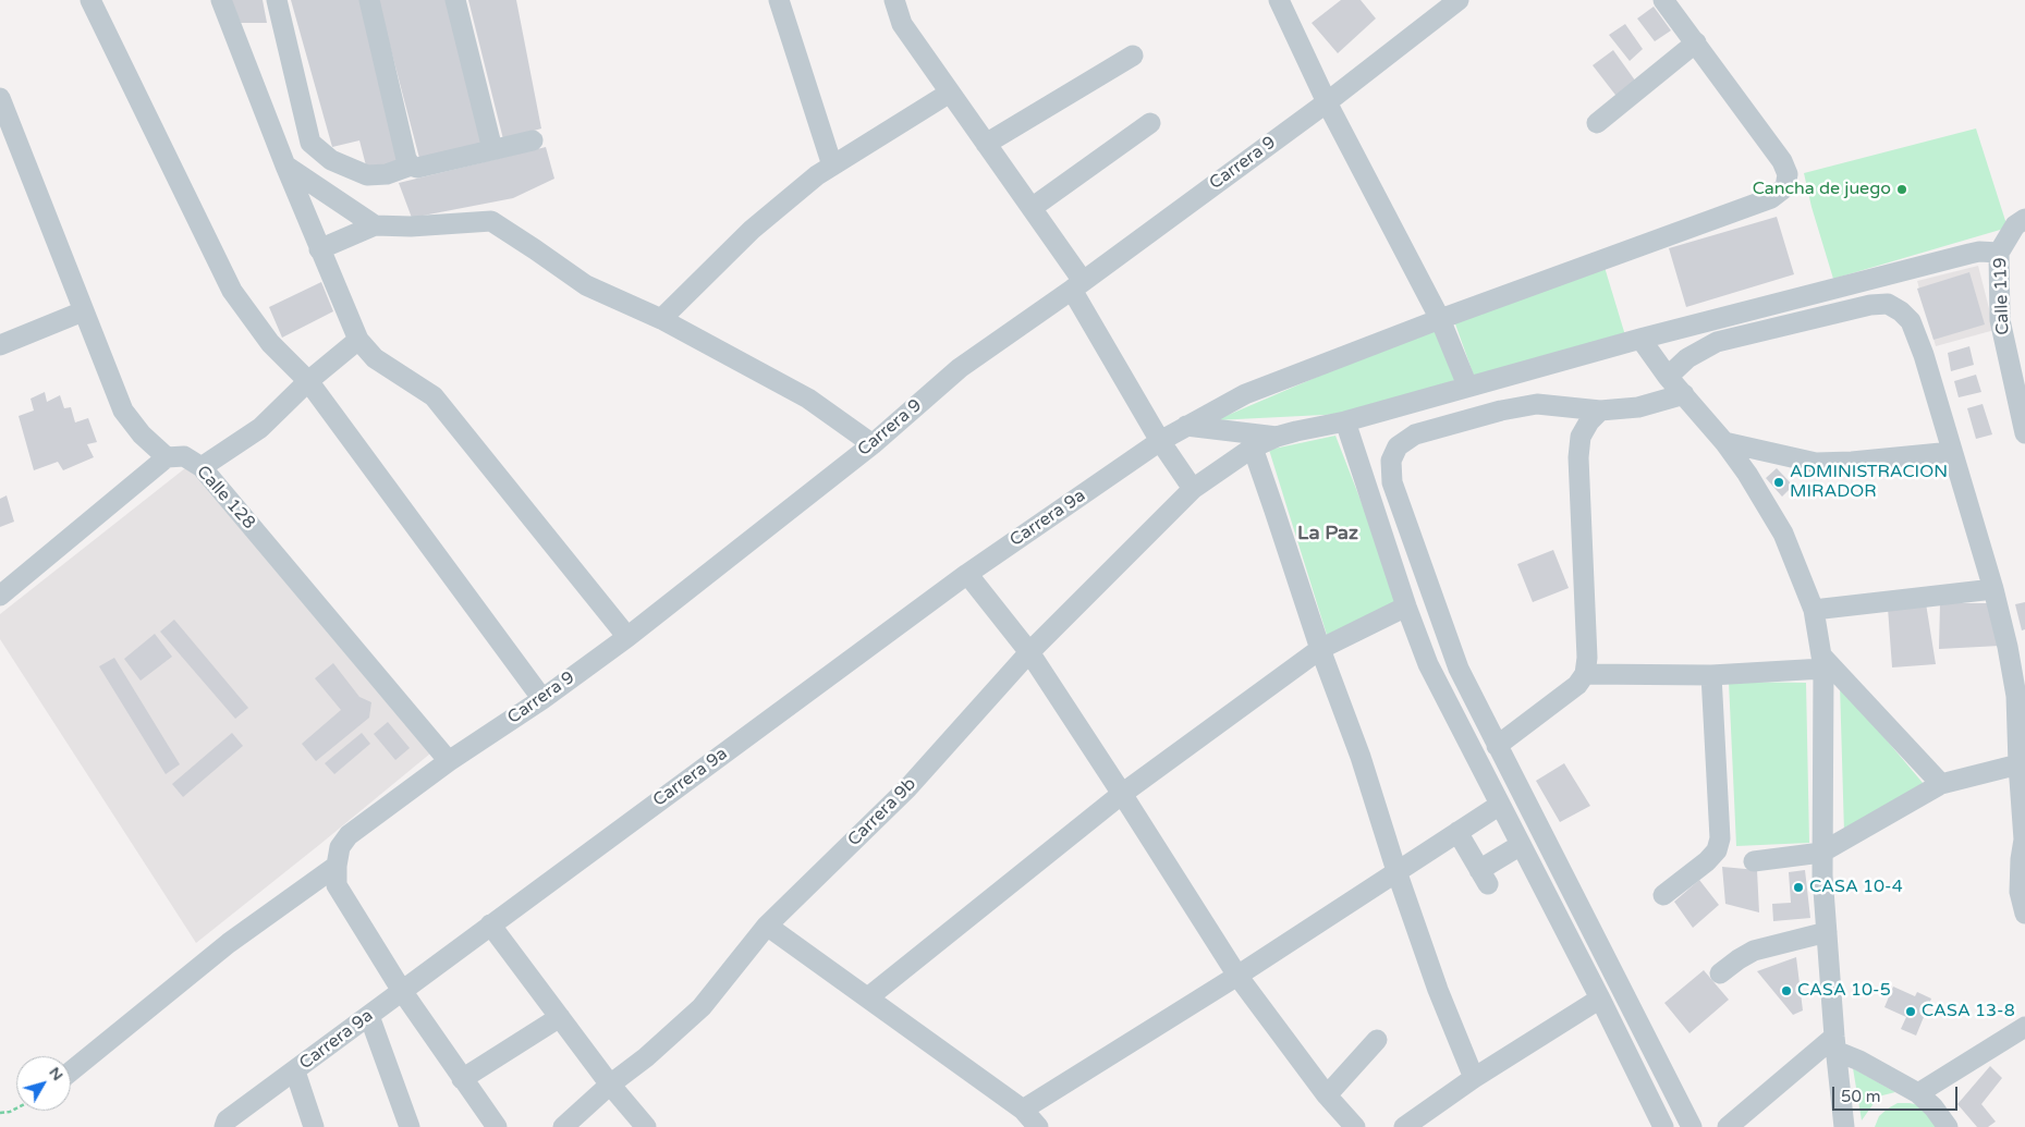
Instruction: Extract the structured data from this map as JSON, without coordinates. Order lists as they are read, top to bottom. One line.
{"streets":{"street":["Carrera 9","Calle 119","Calle 128","Carrera 9a","Carrera 9b"]},"crossings":[["Carrera 9","Calle 128"]],"districts":["La Paz"],"places":["Cancha de juego","ADMINISTRACION MIRADOR","CASA 10-4","CASA 10-5","CASA 13-8"],"scale_bar":"50 m","north":"top right"}
